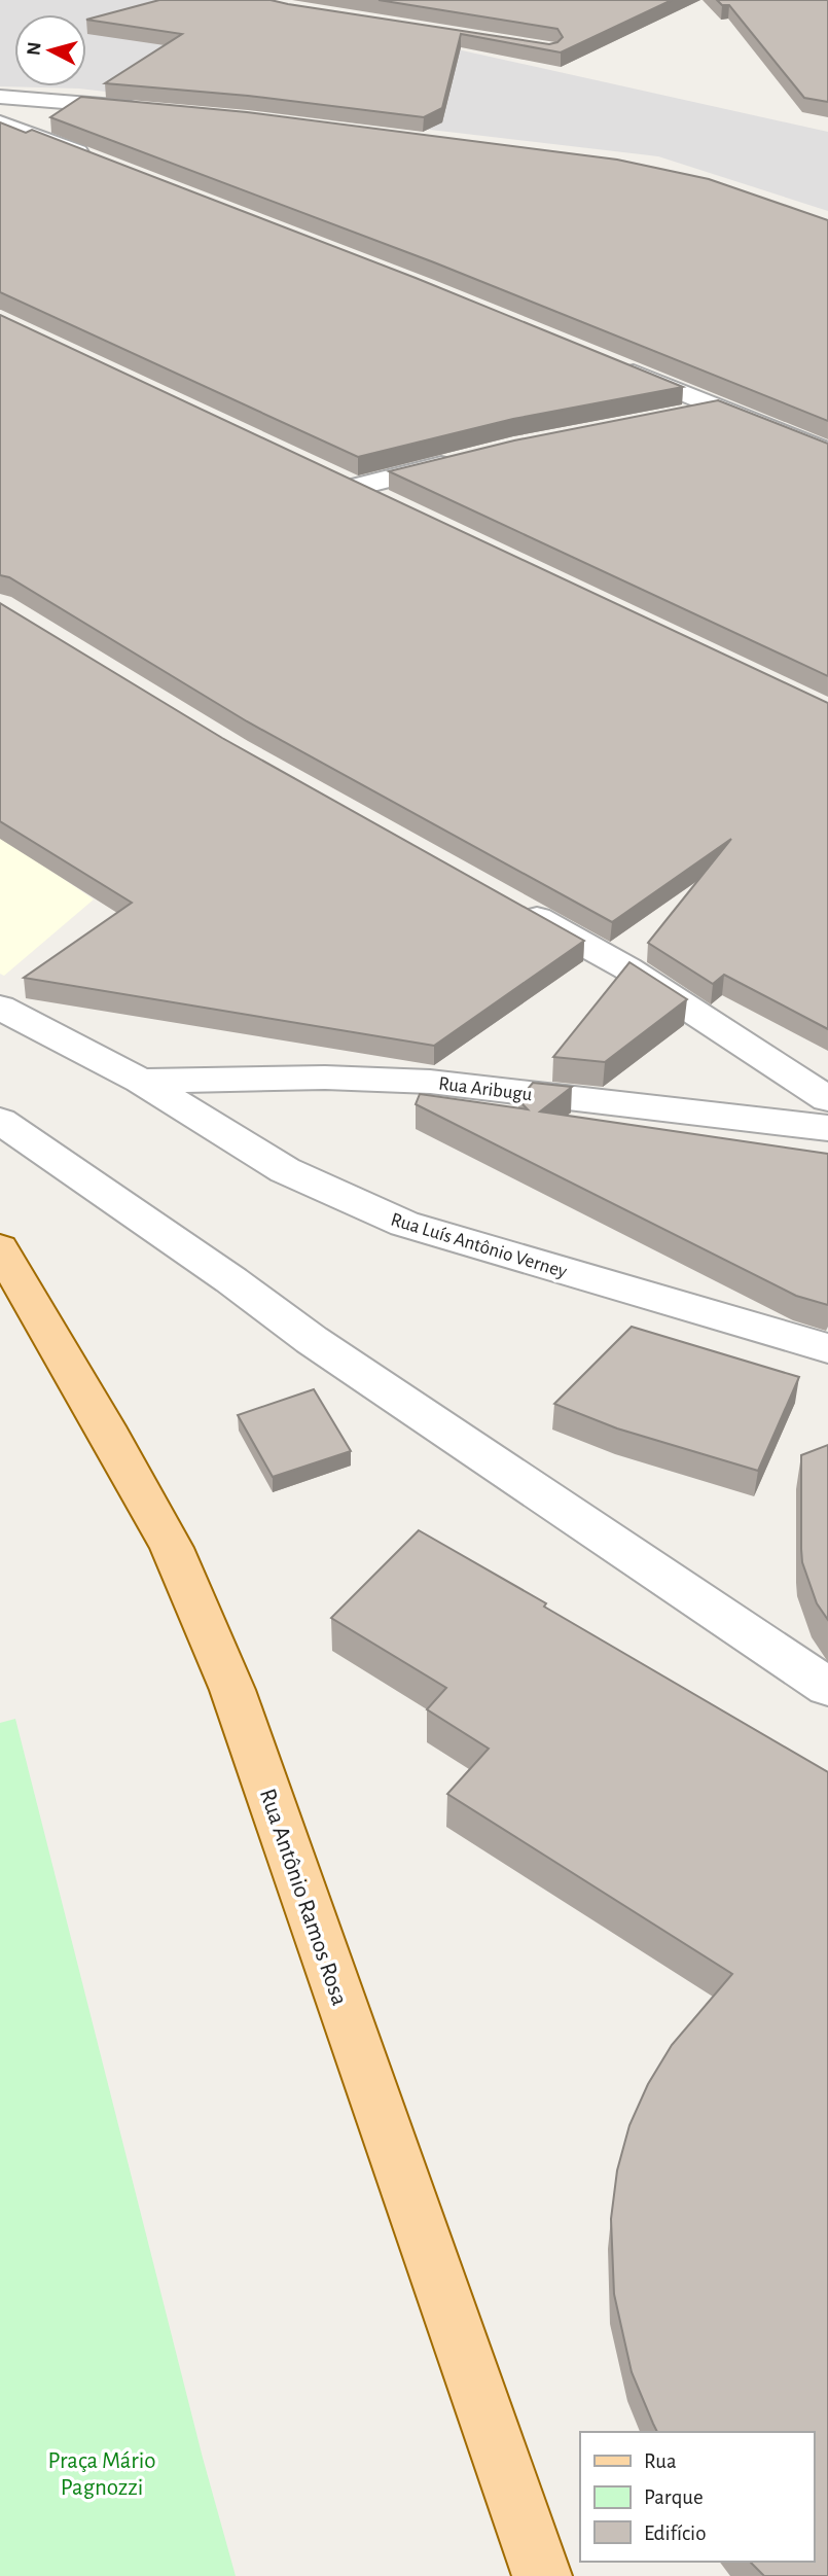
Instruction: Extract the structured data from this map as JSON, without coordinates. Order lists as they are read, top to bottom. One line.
{"streets":{"main road":["Rua Antônio Ramos Rosa"],"street":["Rua Aribugu","Rua Luís Antônio Verney"]},"crossings":[["Rua Aribugu","Rua Luís Antônio Verney"]],"parks":["Praça Mário Pagnozzi"],"legend":["Rua","Parque","Edifício"],"north":"left"}
